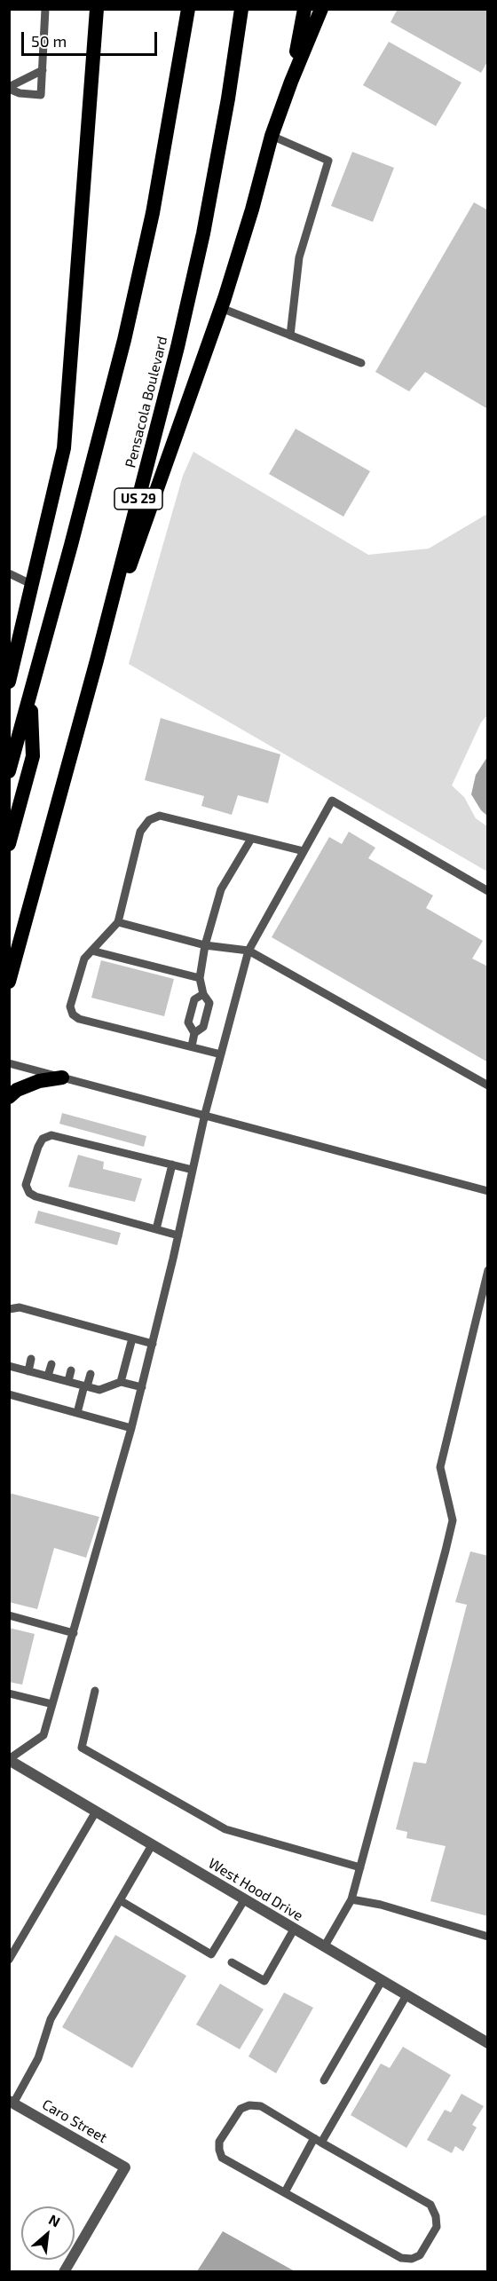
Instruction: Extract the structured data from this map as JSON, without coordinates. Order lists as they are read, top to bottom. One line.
{"streets":{"highway":["Pensacola Boulevard","US 29"],"street":["West Hood Drive","Caro Street"]},"scale_bar":"50 m","north":"top right"}
